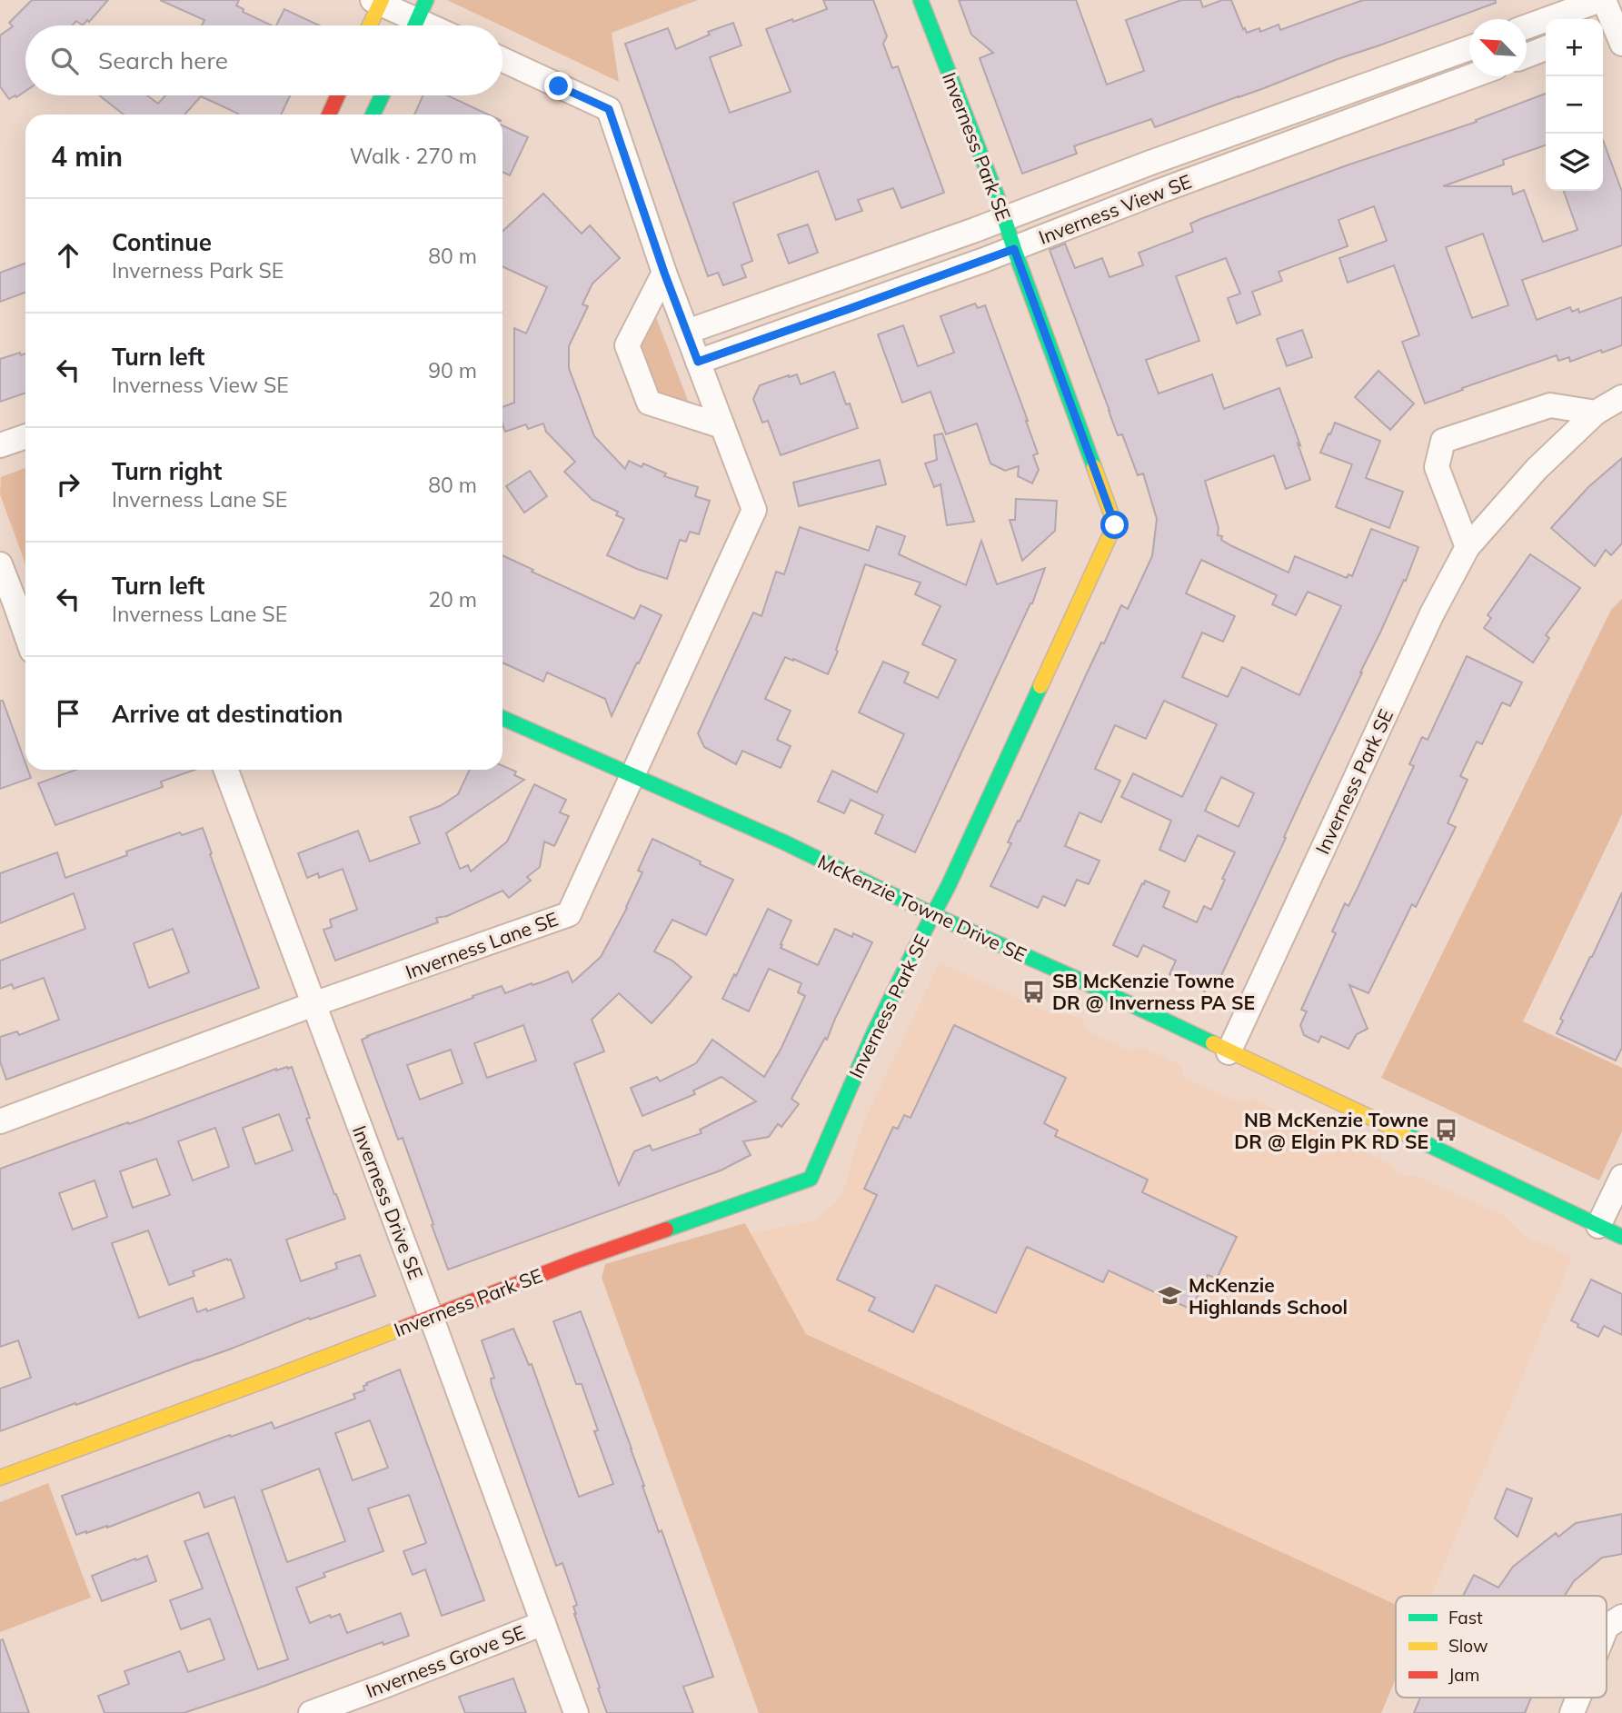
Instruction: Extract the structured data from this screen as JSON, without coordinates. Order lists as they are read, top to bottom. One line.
{"streets":{"street":["Inverness Park SE","Inverness View SE","McKenzie Towne Drive SE","Inverness Lane SE","Inverness Drive SE","Inverness Grove SE"]},"crossings":[["Inverness Park SE","Inverness View SE"],["Inverness Park SE","McKenzie Towne Drive SE"],["Inverness Park SE","Inverness Drive SE"],["Inverness View SE","Inverness Lane SE"],["McKenzie Towne Drive SE","Inverness Lane SE"],["Inverness Lane SE","Inverness Drive SE"],["Inverness Drive SE","Inverness Grove SE"]],"places":{"bus stop":["SB McKenzie Towne DR @ Inverness PA SE","NB McKenzie Towne DR @ Elgin PK RD SE"],"school or university":["McKenzie Highlands School"]},"legend":["Fast","Slow","Jam"],"north":"top left","page":{"map_buttons":["+","−"],"search":"Search here","heading":["4 min","Walk · 270 m"],"list":[["Continue","Inverness Park SE","80 m"],["Turn left","Inverness View SE","90 m"],["Turn right","Inverness Lane SE","80 m"],["Turn left","Inverness Lane SE","20 m"],"Arrive at destination"]}}
